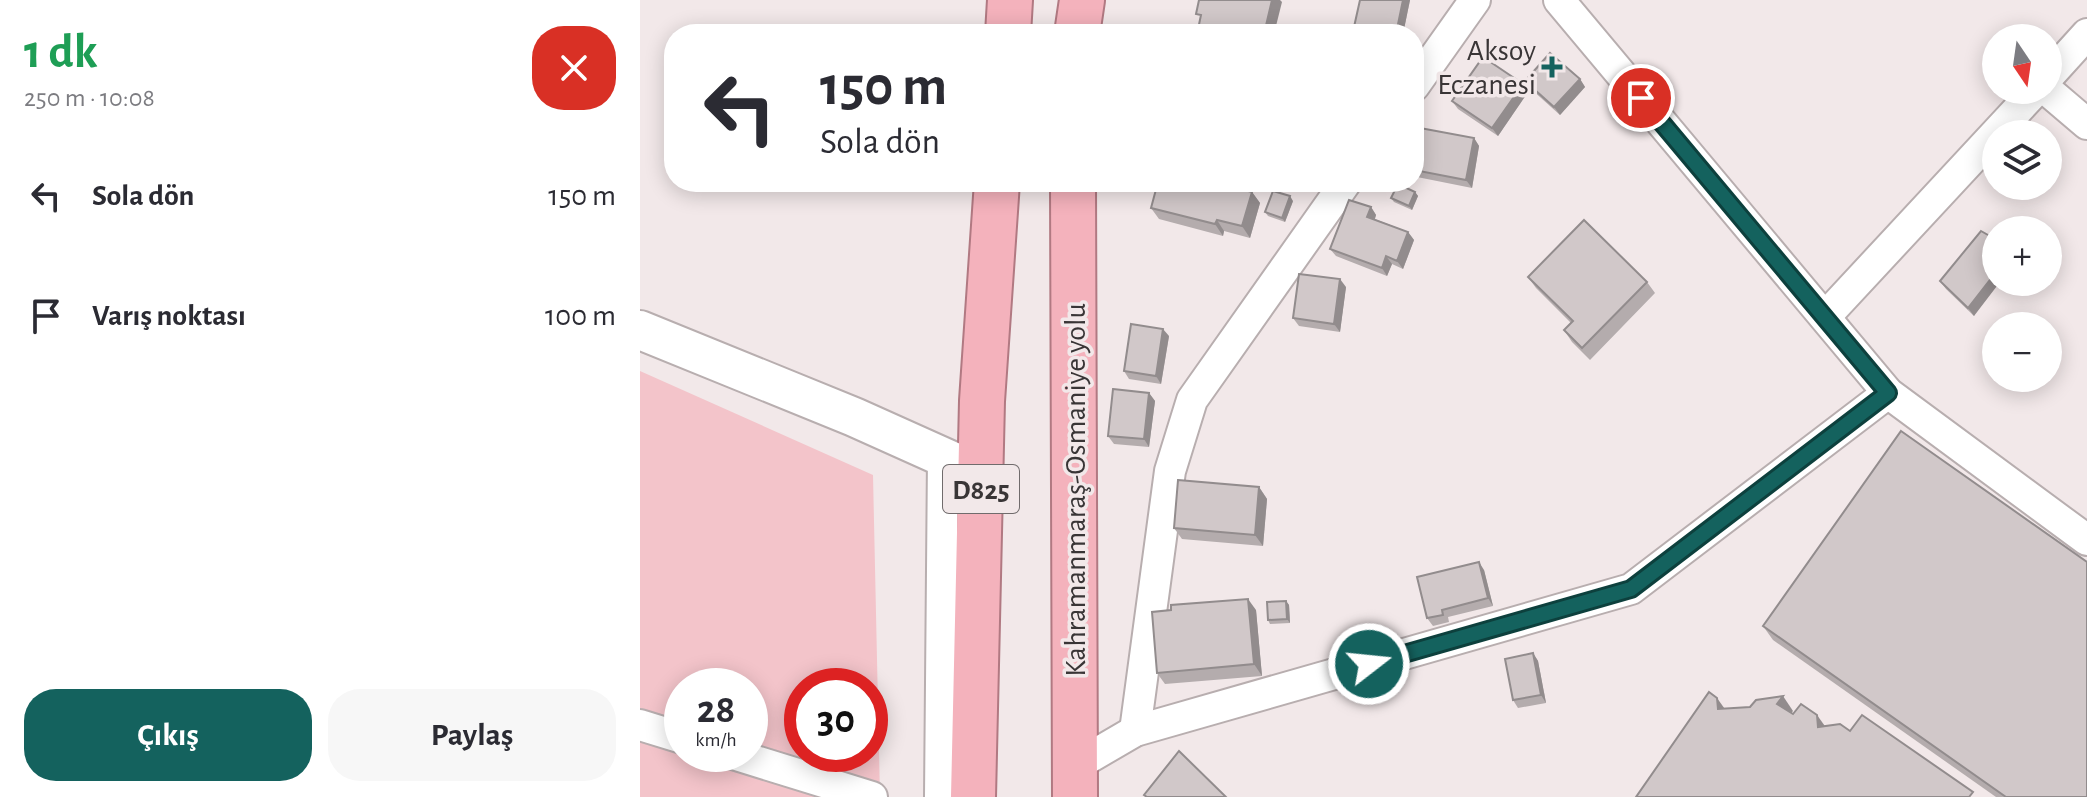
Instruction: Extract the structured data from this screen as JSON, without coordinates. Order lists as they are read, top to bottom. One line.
{"streets":{"highway":["D825","Kahramanmaraş-Osmaniye yolu"]},"places":{"health":["Aksoy Eczanesi"]},"north":"bottom","page":{"heading":["1 dk","250 m · 10:08"],"map_buttons":["+","−"],"turn":["150 m","Sola dön"],"list":[{"name":"Sola dön","value":"150 m"},{"name":"Varış noktası","value":"100 m"}],"speed":"28 km/h","limit":"30","buttons":["Çıkış","Paylaş"]}}
